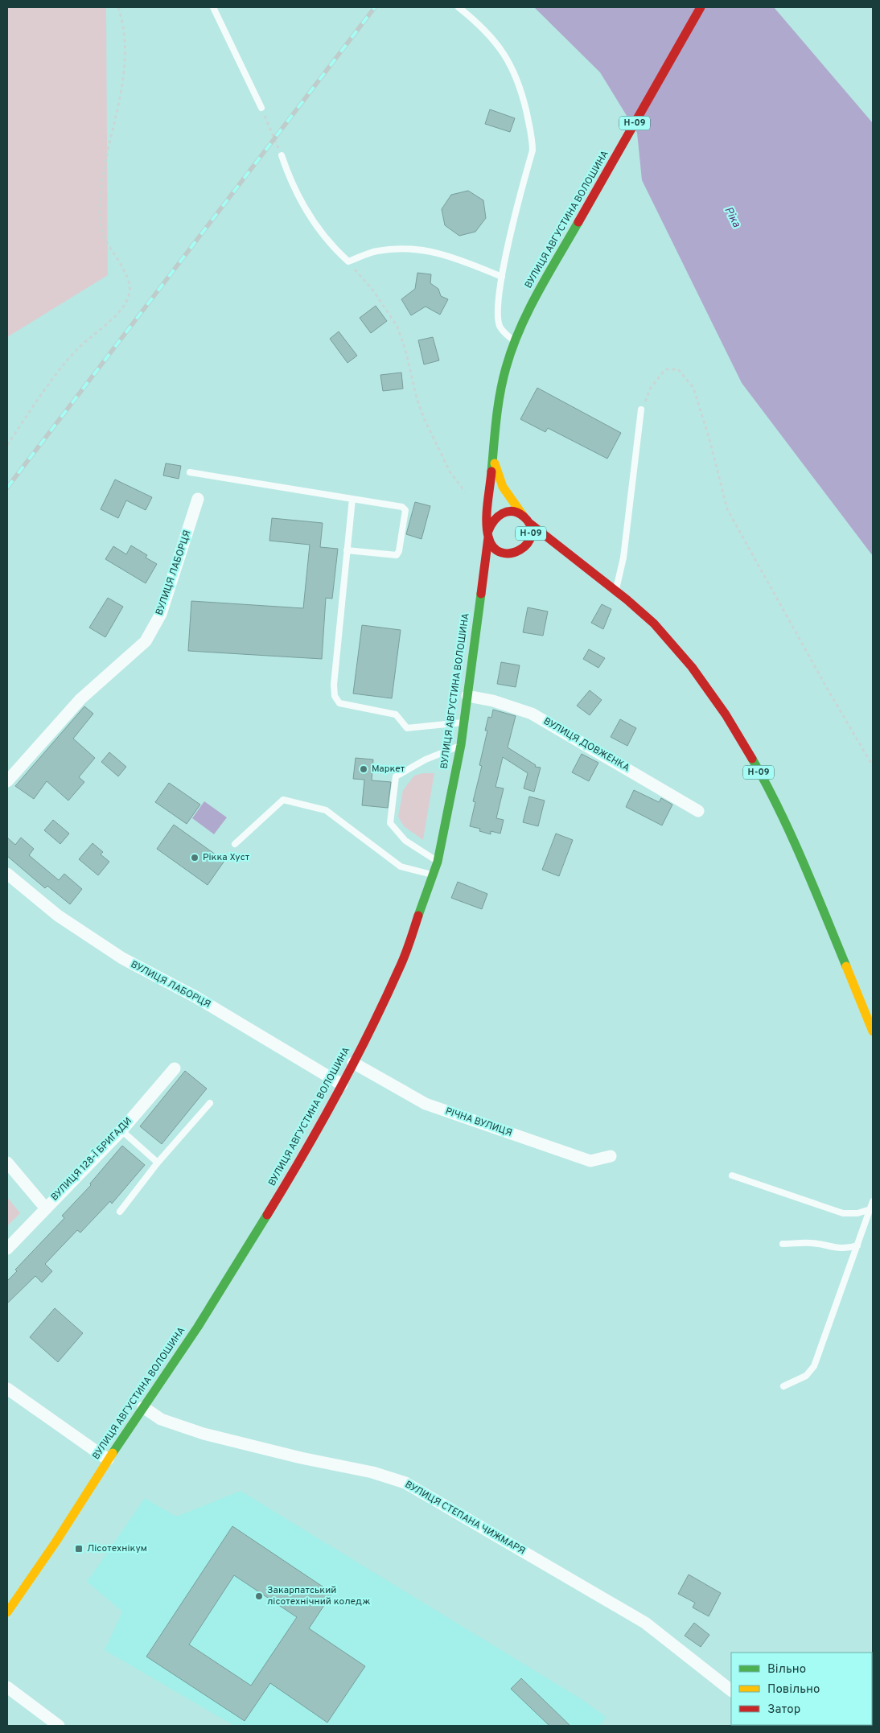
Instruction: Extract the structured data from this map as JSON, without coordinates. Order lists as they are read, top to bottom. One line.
{"streets":{"main road":["Н-09","ВУЛИЦЯ АВГУСТИНА ВОЛОШИНА"],"street":["ВУЛИЦЯ ЛАБОРЦЯ","ВУЛИЦЯ ДОВЖЕНКА","РІЧНА ВУЛИЦЯ","ВУЛИЦЯ 128-Ї БРИГАДИ","ВУЛИЦЯ СТЕПАНА ЧИЖМАРЯ"]},"crossings":[["Н-09","ВУЛИЦЯ АВГУСТИНА ВОЛОШИНА"],["ВУЛИЦЯ АВГУСТИНА ВОЛОШИНА","ВУЛИЦЯ ЛАБОРЦЯ"],["ВУЛИЦЯ АВГУСТИНА ВОЛОШИНА","ВУЛИЦЯ ДОВЖЕНКА"],["ВУЛИЦЯ АВГУСТИНА ВОЛОШИНА","РІЧНА ВУЛИЦЯ"],["ВУЛИЦЯ АВГУСТИНА ВОЛОШИНА","ВУЛИЦЯ СТЕПАНА ЧИЖМАРЯ"]],"water":["Ріка"],"places":{"other":["Маркет","Рікка Хуст","Закарпатський лісотехнічний коледж"],"transit":["Лісотехнікум"]},"legend":["Вільно","Повільно","Затор"]}
